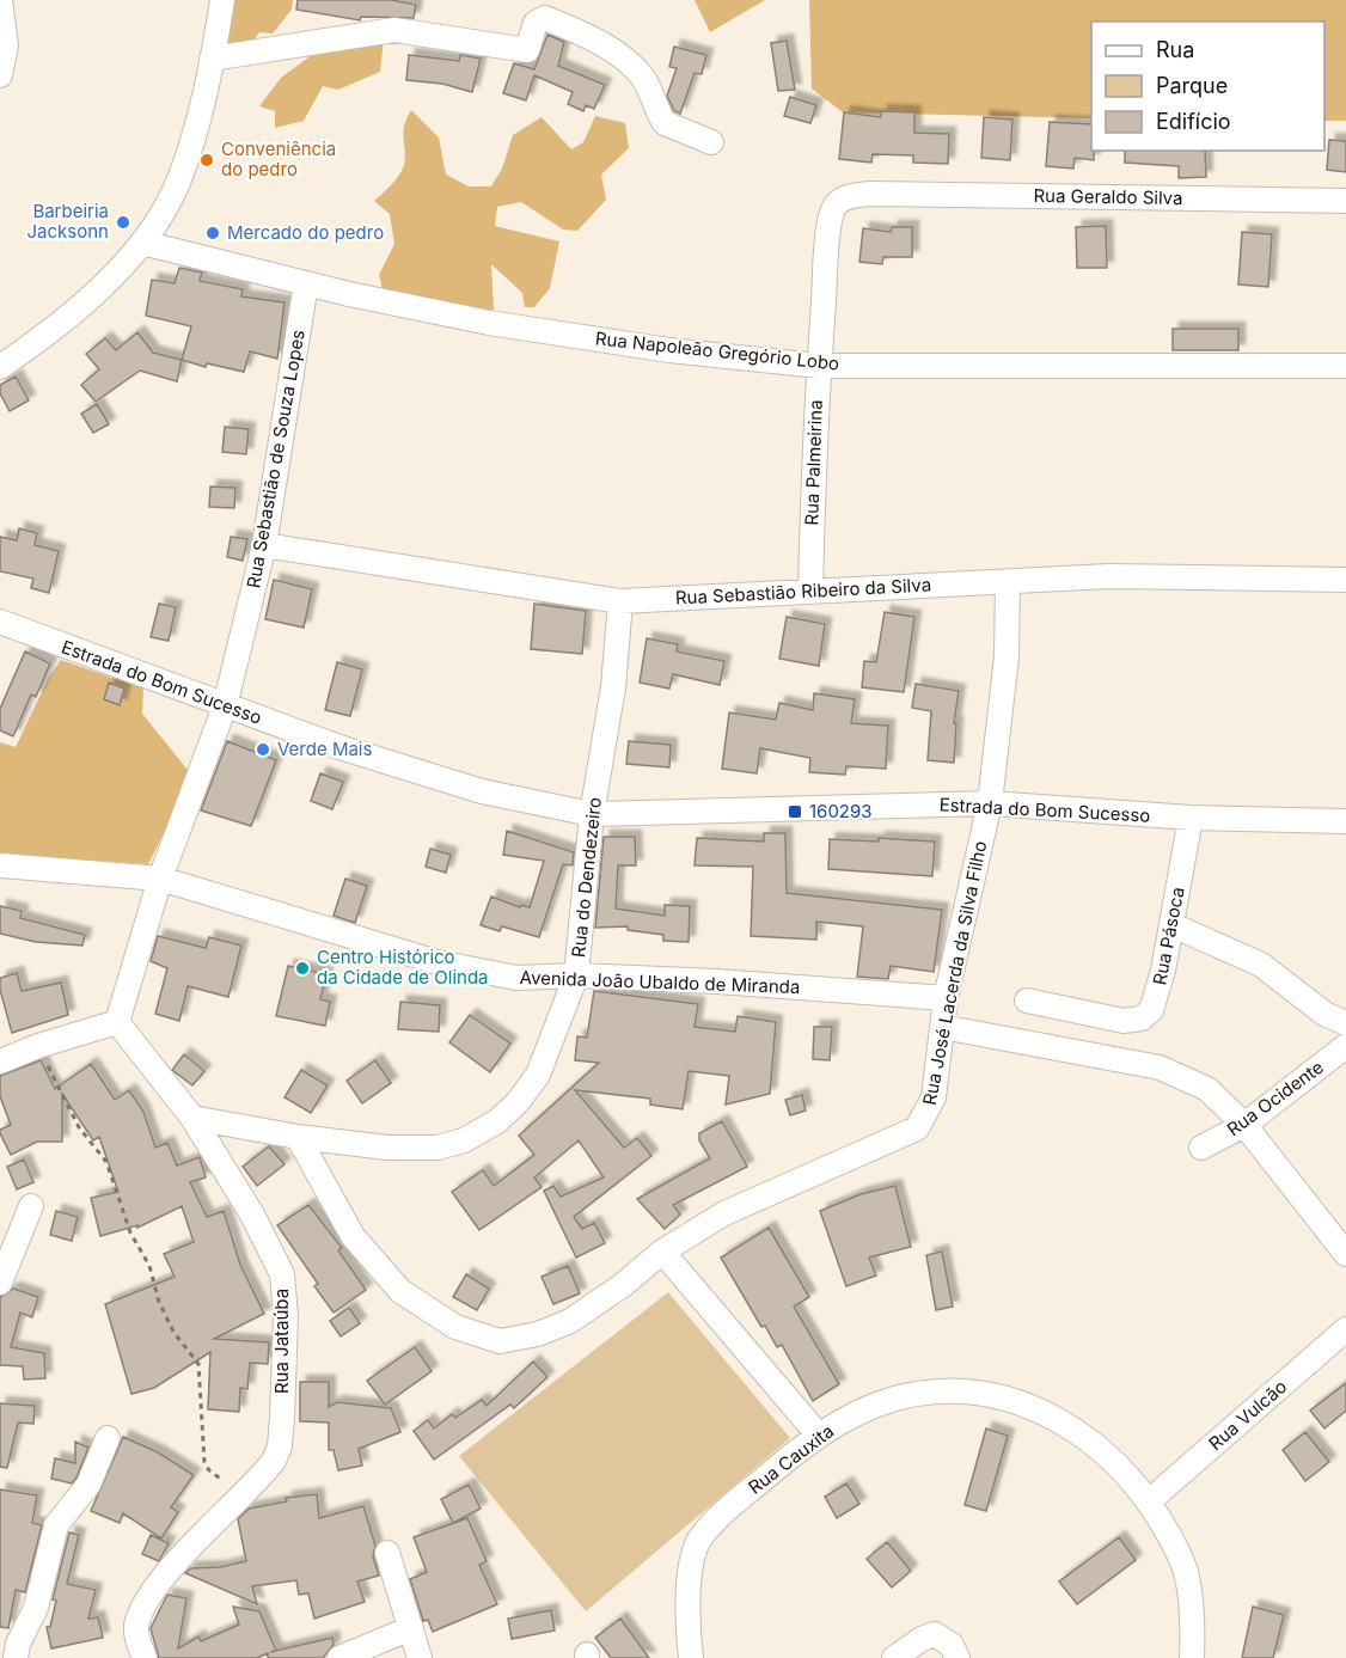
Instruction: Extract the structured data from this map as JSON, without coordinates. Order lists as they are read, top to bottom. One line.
{"streets":{"street":["Rua Geraldo Silva","Rua Napoleão Gregório Lobo","Rua Sebastião de Souza Lopes","Rua Palmeirina","Rua Sebastião Ribeiro da Silva","Estrada do Bom Sucesso","Rua do Dendezeiro","Rua Pásoca","Rua José Lacerda da Silva Filho","Avenida João Ubaldo de Miranda","Rua Ocidente","Rua Jataúba","Rua Vulcão","Rua Cauxita"]},"crossings":[["Rua Geraldo Silva","Rua Palmeirina"],["Rua Napoleão Gregório Lobo","Rua Sebastião de Souza Lopes"],["Rua Napoleão Gregório Lobo","Rua Palmeirina"],["Rua Sebastião de Souza Lopes","Rua Sebastião Ribeiro da Silva"],["Rua Sebastião de Souza Lopes","Estrada do Bom Sucesso"],["Rua Sebastião de Souza Lopes","Avenida João Ubaldo de Miranda"],["Rua Sebastião de Souza Lopes","Rua Jataúba"],["Rua Palmeirina","Rua Sebastião Ribeiro da Silva"],["Rua Sebastião Ribeiro da Silva","Rua do Dendezeiro"],["Rua Sebastião Ribeiro da Silva","Rua José Lacerda da Silva Filho"],["Estrada do Bom Sucesso","Rua do Dendezeiro"],["Estrada do Bom Sucesso","Rua Pásoca"],["Estrada do Bom Sucesso","Rua José Lacerda da Silva Filho"],["Rua do Dendezeiro","Avenida João Ubaldo de Miranda"],["Rua do Dendezeiro","Rua Jataúba"],["Rua José Lacerda da Silva Filho","Avenida João Ubaldo de Miranda"],["Rua Vulcão","Rua Cauxita"]],"places":{"other":["Conveniência do pedro","Barbeiria Jacksonn","Mercado do pedro","Verde Mais","Centro Histórico da Cidade de Olinda"],"transit":["160293"]},"legend":["Rua","Parque","Edifício"]}
